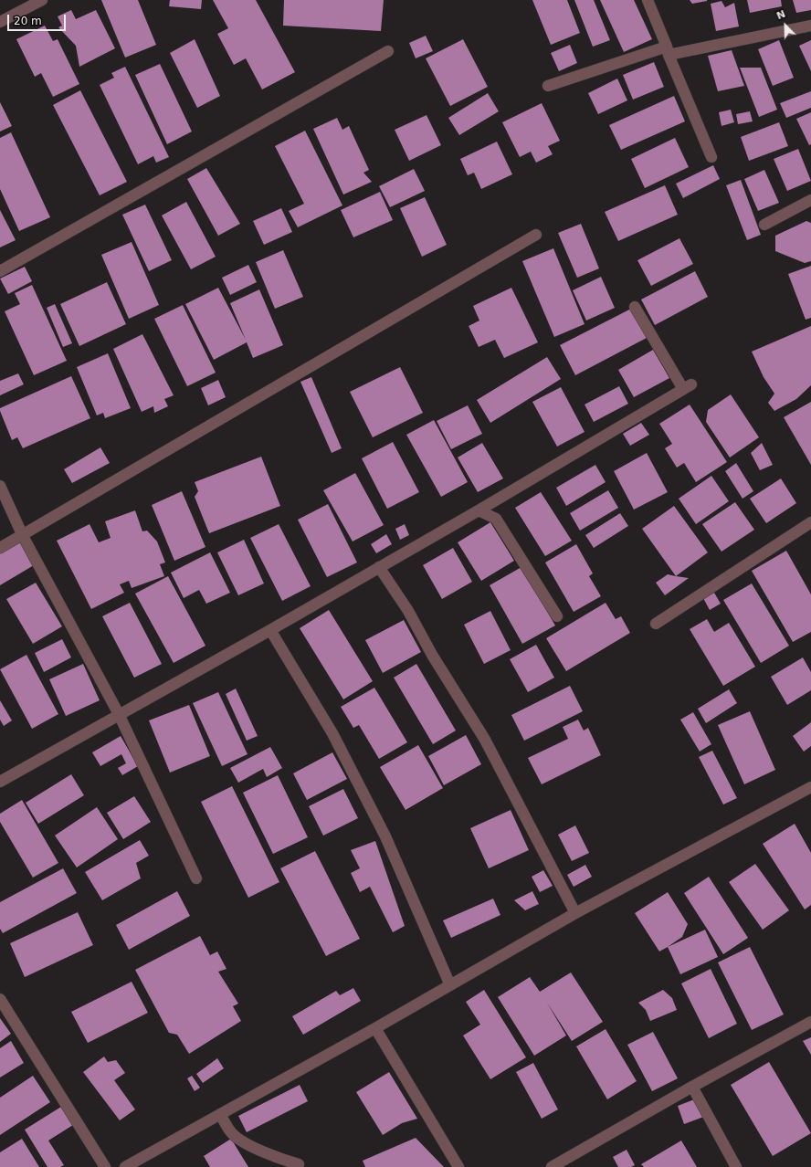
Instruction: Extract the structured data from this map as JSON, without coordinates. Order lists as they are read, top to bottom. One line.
{"scale_bar":"20 m","north":"top left"}
